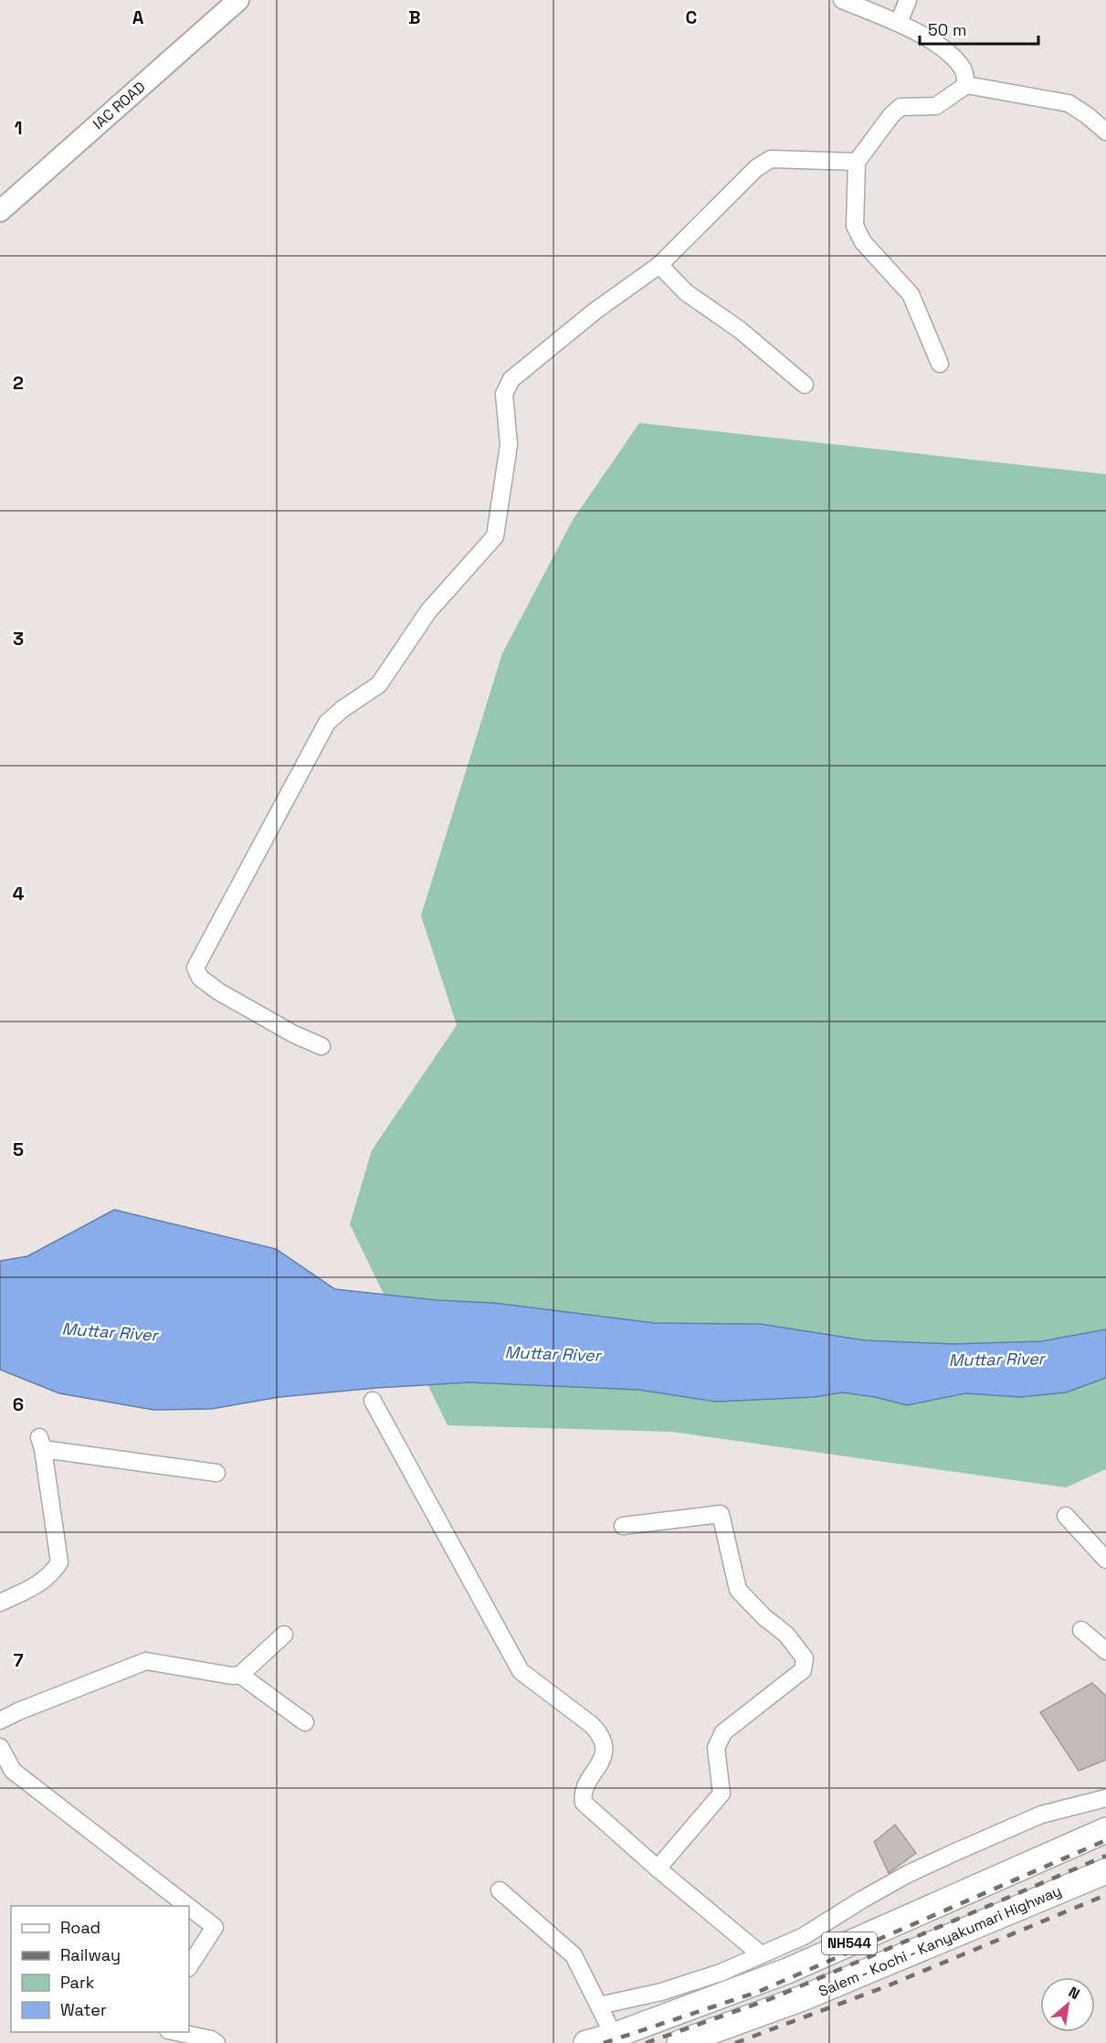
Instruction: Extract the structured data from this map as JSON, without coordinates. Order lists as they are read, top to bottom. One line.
{"streets":{"highway":["Salem - Kochi - Kanyakumari Highway","NH544"],"main road":["IAC ROAD"]},"water":["Muttar River"],"legend":["Road","Railway","Park","Water"],"scale_bar":"50 m","north":"top right","grid":{"columns":["A","B","C"],"rows":["1","2","3","4","5","6","7"]}}
